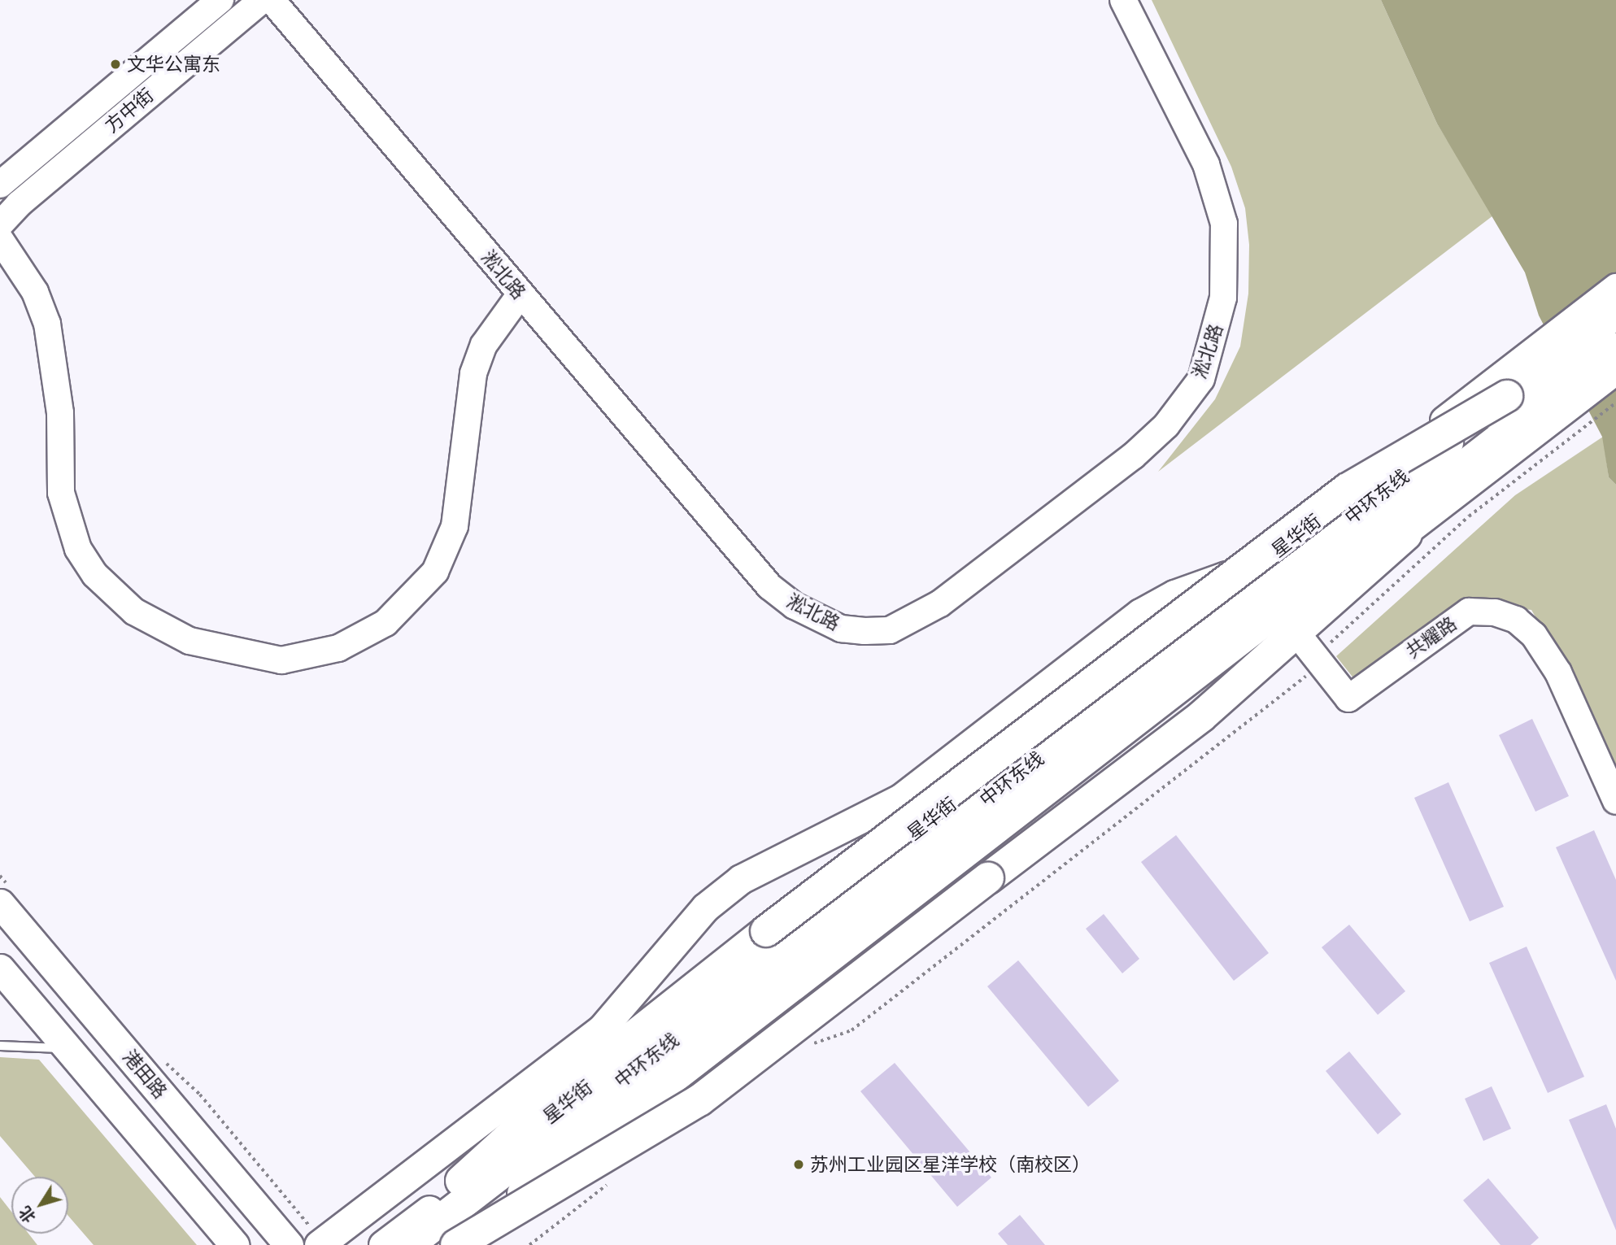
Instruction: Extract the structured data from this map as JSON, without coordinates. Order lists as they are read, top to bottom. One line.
{"streets":{"highway":["中环东线"],"main road":["星华街","港田路"],"street":["方中街","淞北路","共耀路"]},"places":["文华公寓东","苏州工业园区星洋学校（南校区）"],"north":"bottom left"}
